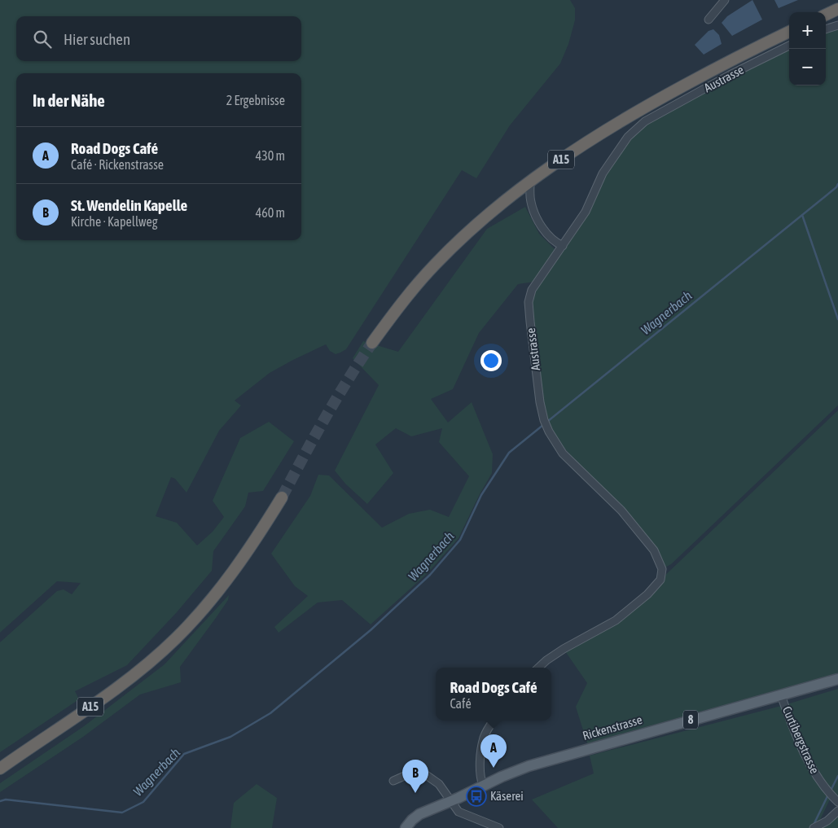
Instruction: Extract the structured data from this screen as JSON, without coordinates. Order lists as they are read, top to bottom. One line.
{"streets":{"highway":["A15"],"main road":["8","Rickenstrasse"],"street":["Austrasse","Curtibergstrasse"]},"crossings":[["Rickenstrasse","Curtibergstrasse"]],"water":["Wagnerbach"],"places":{"bus stop":["Käserei"]},"page":{"map_buttons":["+","−"],"search":"Hier suchen","heading":["In der Nähe","2 Ergebnisse"],"list":[{"mark":"A","name":"Road Dogs Café","note":"Café · Rickenstrasse","value":"430 m"},{"mark":"B","name":"St. Wendelin Kapelle","note":"Kirche · Kapellweg","value":"460 m"}],"popup":["Road Dogs Café","Café"],"pins":["A","B"]}}
